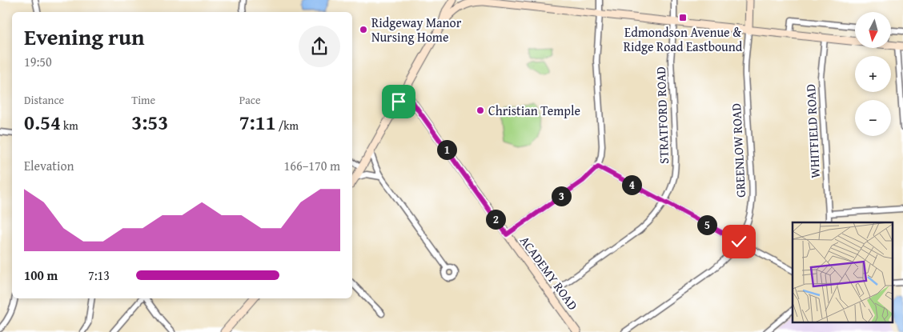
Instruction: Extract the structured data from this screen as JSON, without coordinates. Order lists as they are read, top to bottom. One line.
{"streets":{"main road":["ACADEMY ROAD"],"street":["STRATFORD ROAD","WHITFIELD ROAD","GREENLOW ROAD"]},"crossings":[["STRATFORD ROAD","ACADEMY ROAD"]],"places":{"transit":["Edmondson Avenue & Ridge Road Eastbound"],"other":["Ridgeway Manor Nursing Home","Christian Temple"]},"north":"bottom","page":{"map_buttons":["+","−"],"heading":["Evening run","19:50"],"stats":[["Distance","0.54 km"],["Time","3:53"],["Pace","7:11 /km"]],"pins":["1","4","3","2","5"],"chart":["Elevation","166–170 m"],"list":[{"name":"100 m","note":"7:13"}]}}
